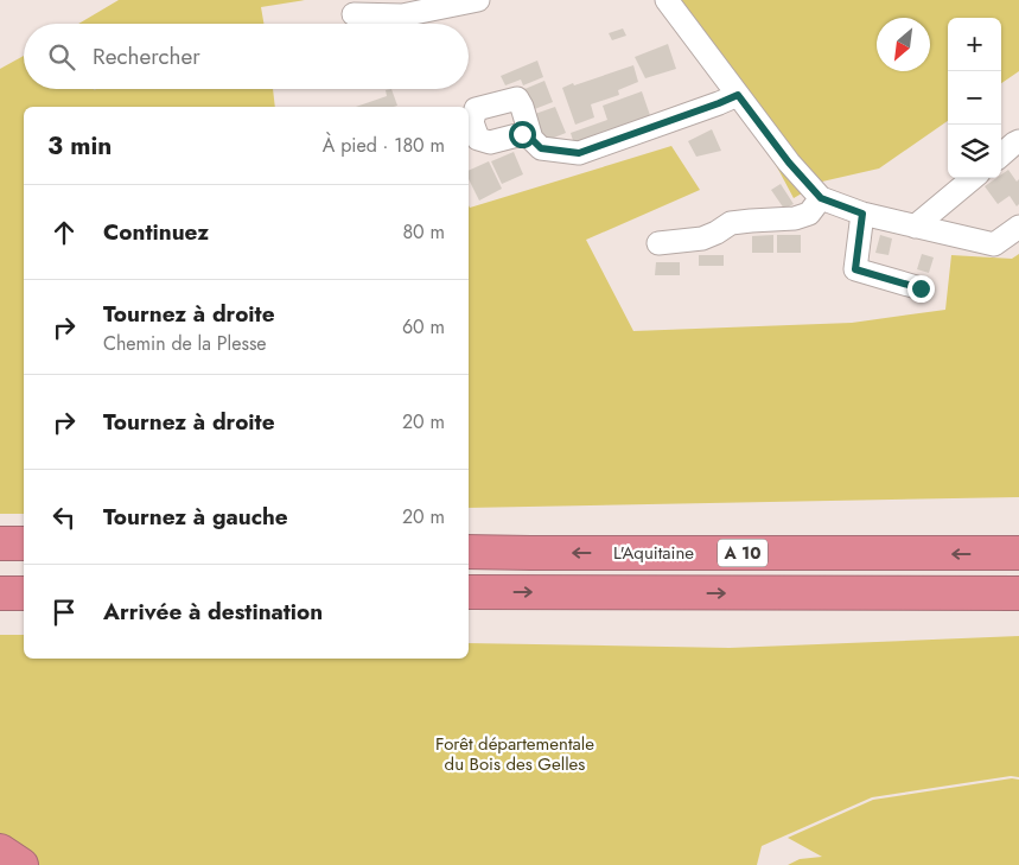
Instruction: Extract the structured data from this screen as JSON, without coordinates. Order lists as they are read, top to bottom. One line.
{"streets":{"highway":["L'Aquitaine","A 10"]},"parks":["Forêt départementale du Bois des Gelles"],"north":"bottom left","page":{"map_buttons":["+","−"],"search":"Rechercher","heading":["3 min","À pied · 180 m"],"list":[["Continuez","80 m"],["Tournez à droite","Chemin de la Plesse","60 m"],["Tournez à droite","20 m"],["Tournez à gauche","20 m"],"Arrivée à destination"]}}
